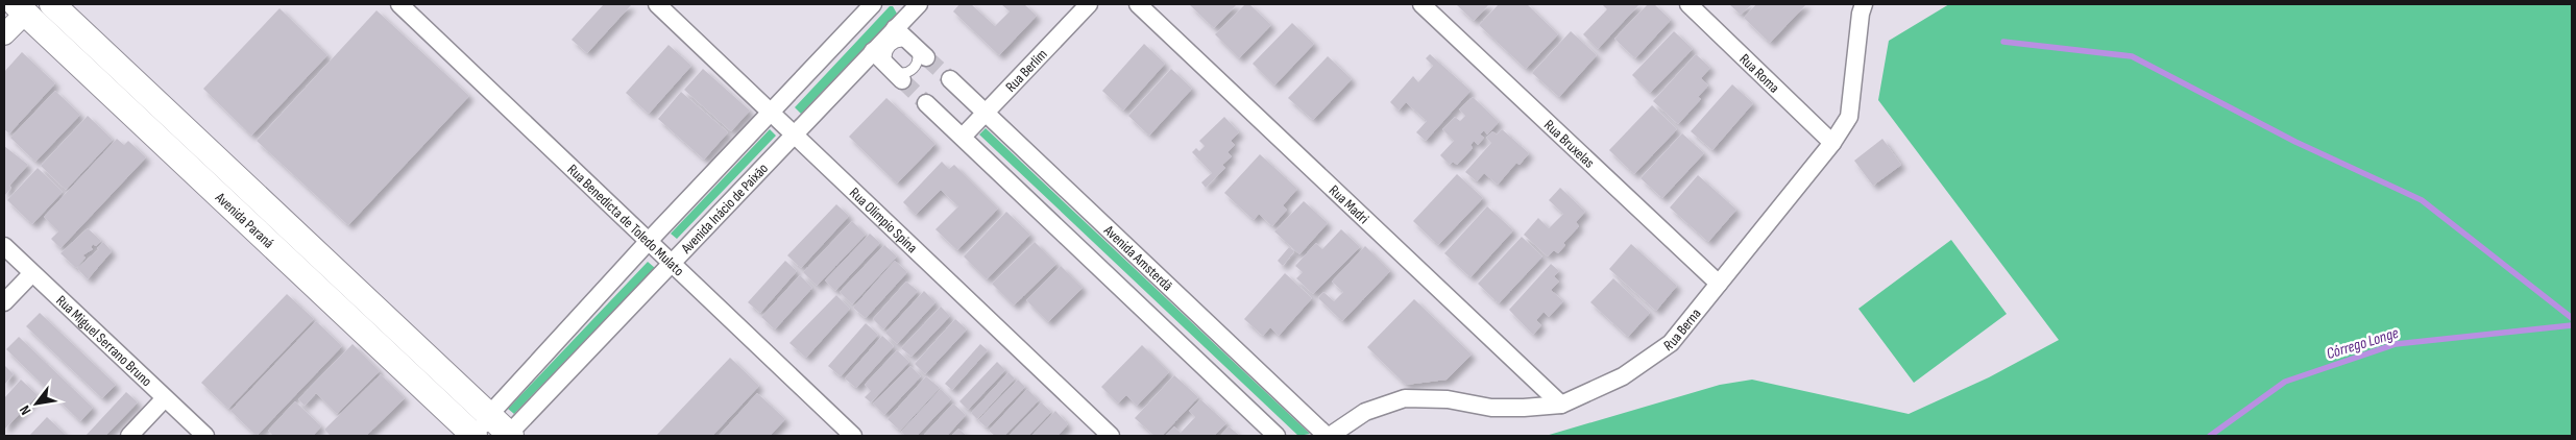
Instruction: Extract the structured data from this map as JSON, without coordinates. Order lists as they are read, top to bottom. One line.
{"streets":{"main road":["Avenida Paraná"],"street":["Rua Berlim","Rua Roma","Rua Bruxelas","Rua Madri","Avenida Inácio de Paixão","Rua Benedicta de Toledo Mulato","Rua Olímpio Spina","Avenida Amsterdã","Rua Berna","Rua Miguel Serrano Bruno"]},"crossings":[["Rua Berlim","Avenida Amsterdã"],["Rua Roma","Rua Berna"],["Rua Bruxelas","Rua Berna"],["Rua Madri","Rua Berna"],["Avenida Inácio de Paixão","Avenida Paraná"],["Avenida Inácio de Paixão","Rua Benedicta de Toledo Mulato"],["Avenida Inácio de Paixão","Rua Olímpio Spina"],["Avenida Amsterdã","Rua Berna"]],"water":["Córrego Longe"],"north":"bottom left"}
